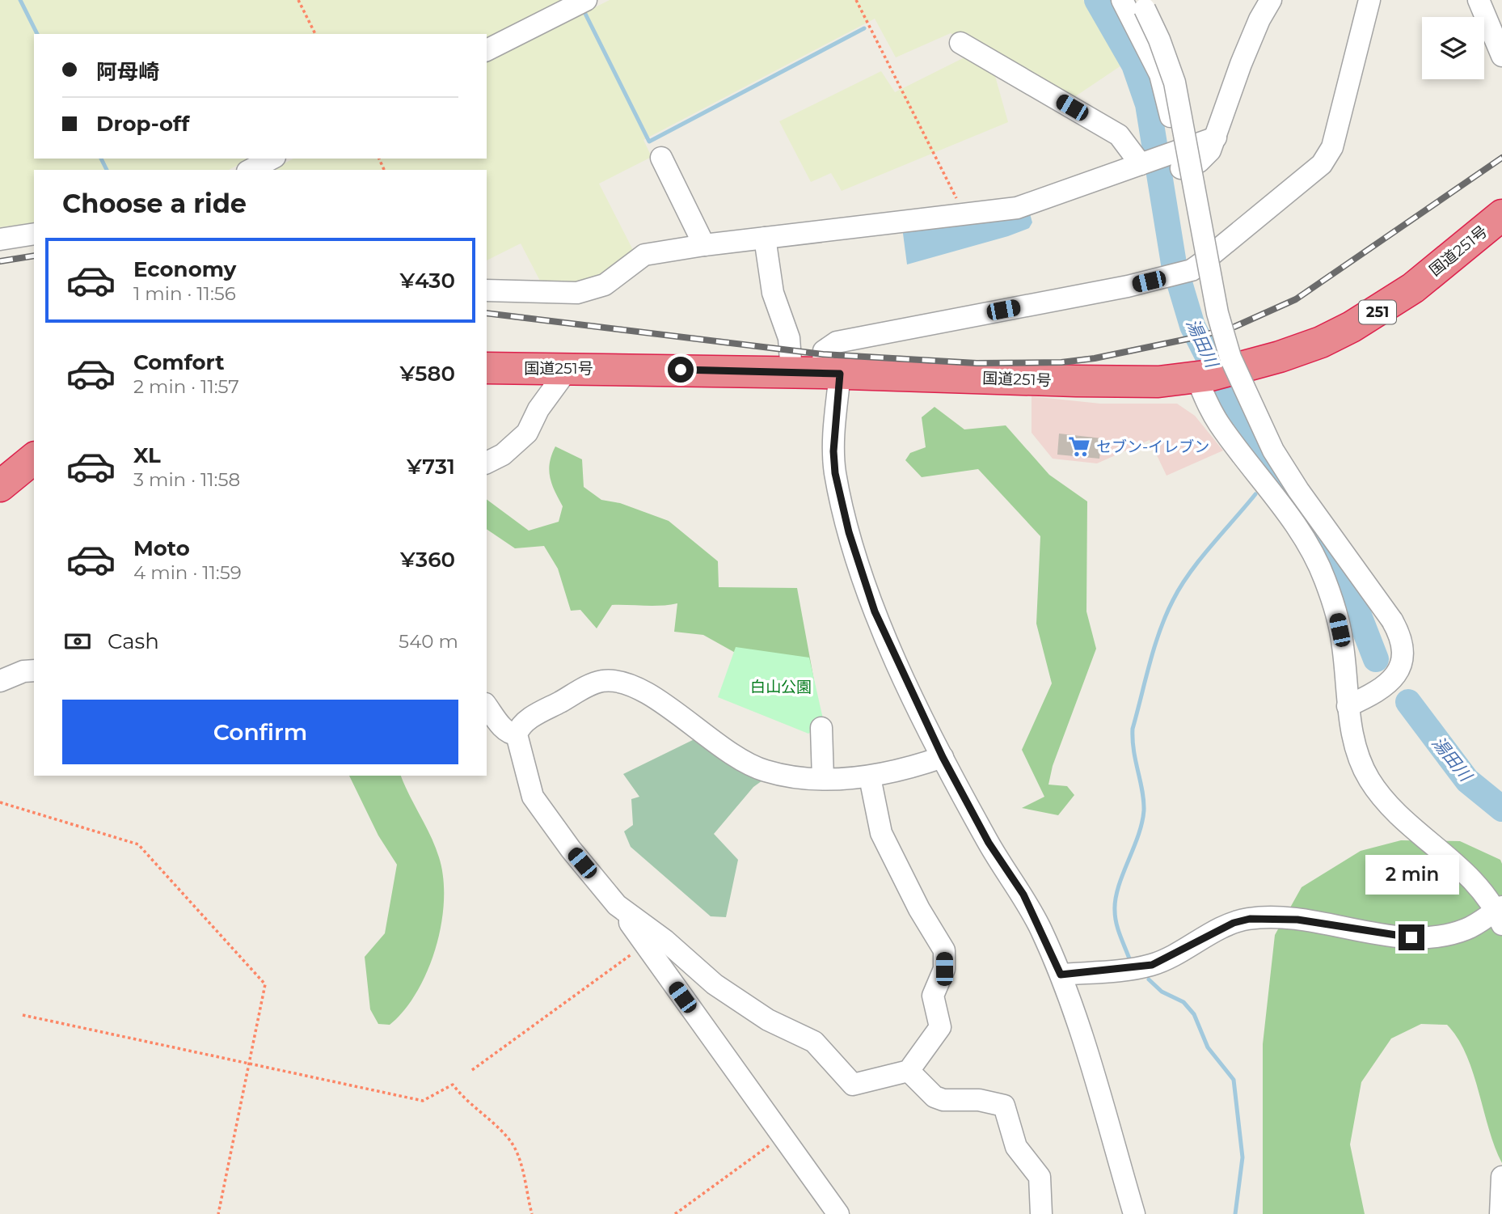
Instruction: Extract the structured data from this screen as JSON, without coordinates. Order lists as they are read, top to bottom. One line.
{"streets":{"highway":["国道251号","251"]},"water":["湯田川"],"parks":["白山公園"],"places":{"supermarket":["セブン-イレブン"]},"page":{"banner":["阿母崎","Drop-off"],"heading":"Choose a ride","list":[{"name":"Economy","note":"1 min · 11:56","value":"¥430"},{"name":"Comfort","note":"2 min · 11:57","value":"¥580"},{"name":"XL","note":"3 min · 11:58","value":"¥731"},{"name":"Moto","note":"4 min · 11:59","value":"¥360"}],"pay":["Cash","540 m"],"buttons":"Confirm","bubble":"2 min"}}
